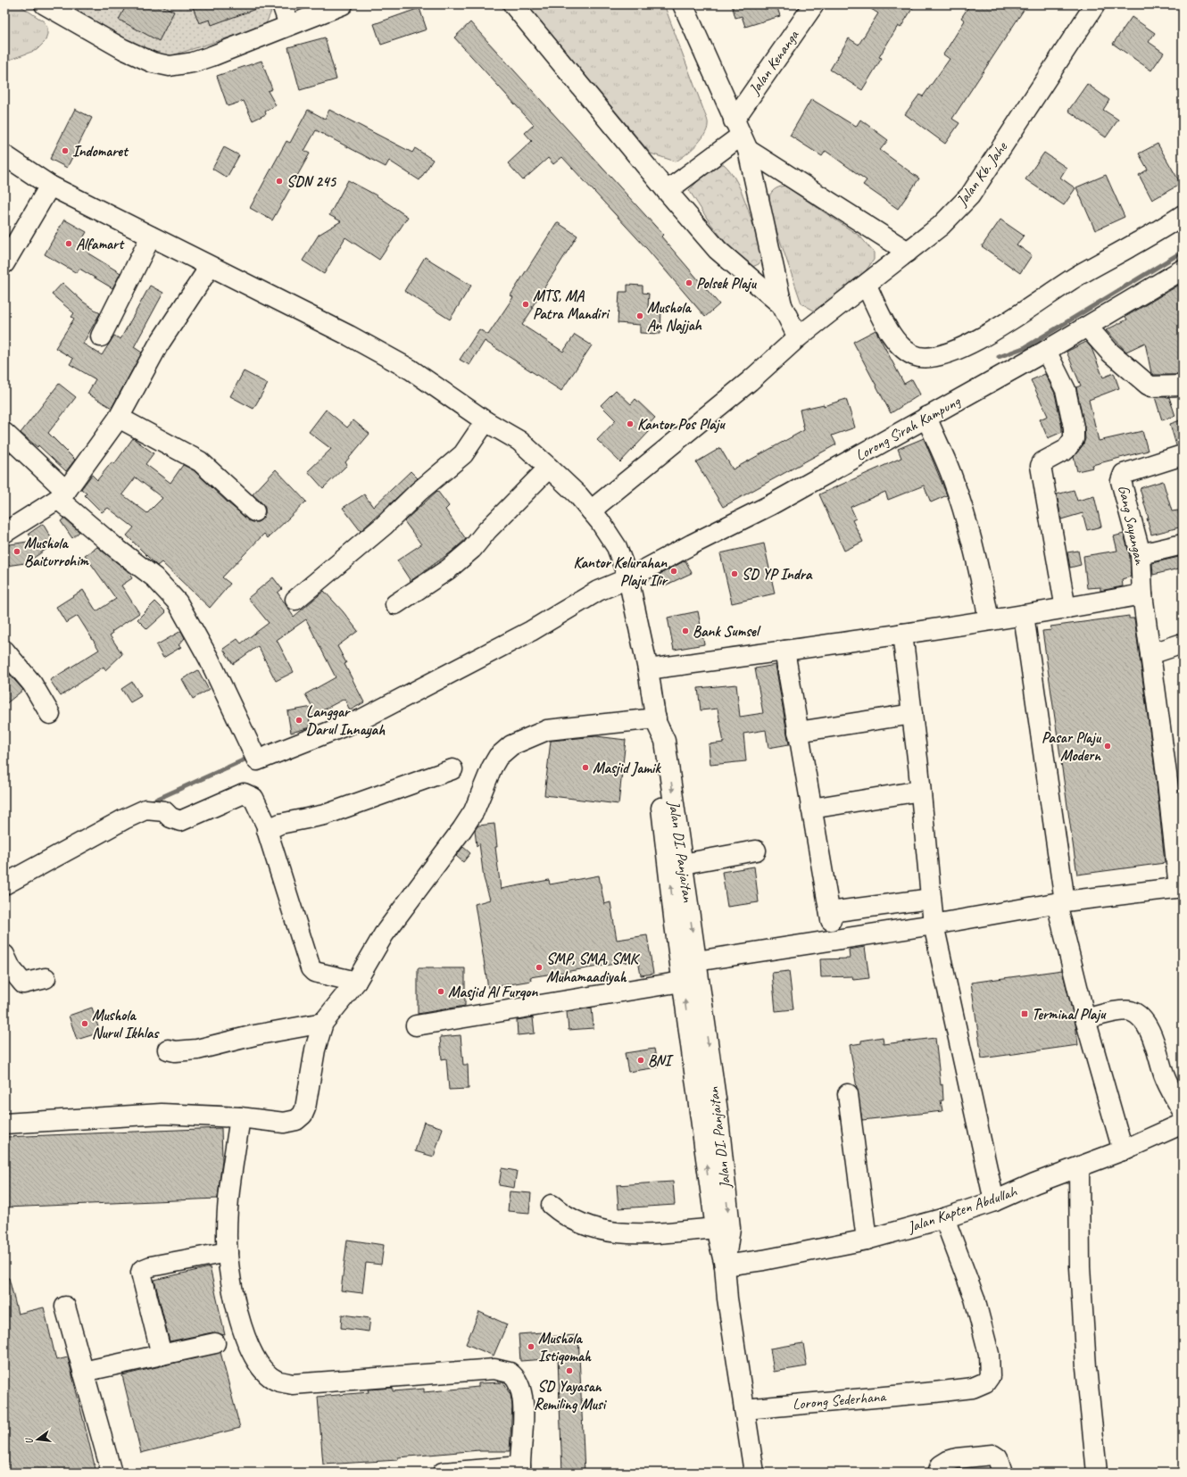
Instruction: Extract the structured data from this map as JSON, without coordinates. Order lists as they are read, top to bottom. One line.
{"streets":{"street":["Jalan Kenanga","Jalan Kb. Jahe","Lorong Sirah Kampung","Gang Sayangan","Jalan DI. Panjaitan","Jalan Kapten Abdullah","Lorong Sederhana"]},"crossings":[["Jalan Kb. Jahe","Jalan DI. Panjaitan"],["Lorong Sirah Kampung","Jalan DI. Panjaitan"],["Jalan DI. Panjaitan","Jalan Kapten Abdullah"],["Jalan Kapten Abdullah","Lorong Sederhana"]],"places":{"other":["Indomaret","SDN 245","Alfamart","Polsek Plaju","MTS, MA Patra Mandiri","Mushola An Najjah","Kantor Pos Plaju","Mushola Baiturrohim","Kantor Kelurahan Plaju Ilir","SD YP Indra","Bank Sumsel","Langgar Darul Innayah","Pasar Plaju Modern","Masjid Jamik","SMP, SMA, SMK Muhamaadiyah","Masjid Al Furqon","Mushola Nurul Ikhlas","BNI","Mushola Istiqomah","SD Yayasan Remiling Musi"],"transit":["Terminal Plaju"]},"north":"left"}
